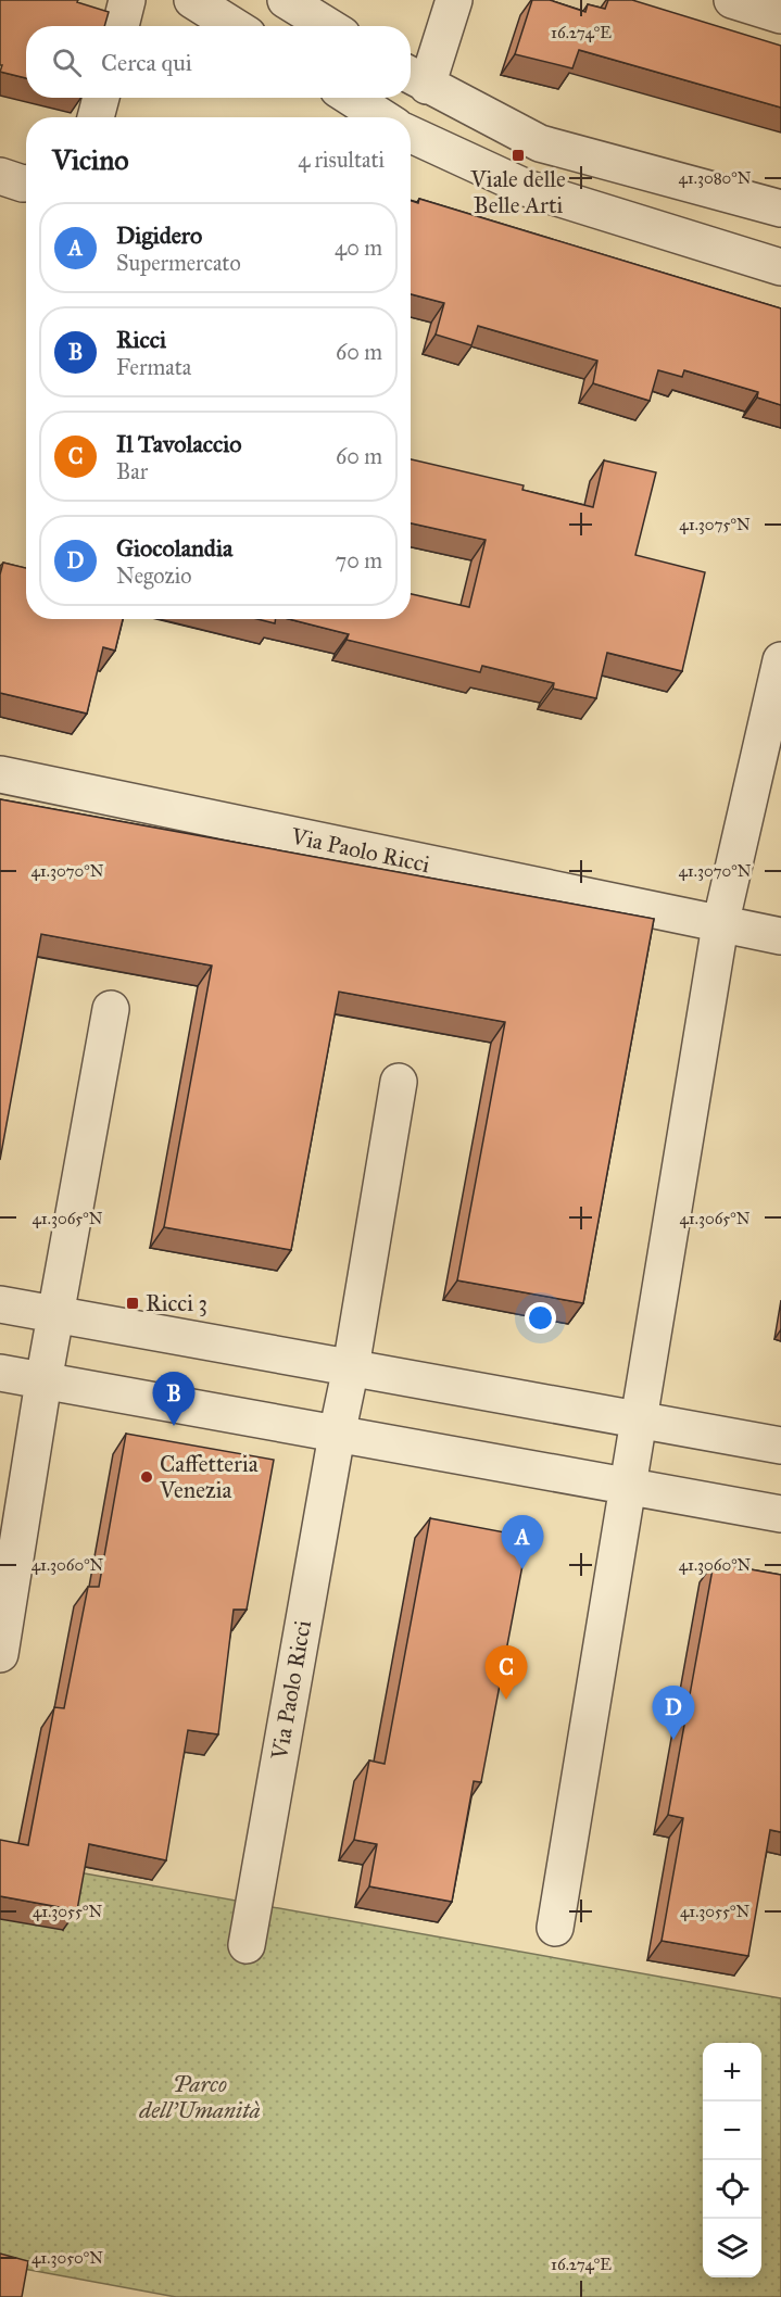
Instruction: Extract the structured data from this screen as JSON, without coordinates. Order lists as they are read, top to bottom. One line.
{"streets":{"street":["Via Paolo Ricci"]},"parks":["Parco dell'Umanità"],"places":{"transit":["Viale delle Belle Arti","Ricci 3"],"other":["Caffetteria Venezia"]},"page":{"search":"Cerca qui","heading":["Vicino","4 risultati"],"list":[{"mark":"A","name":"Digidero","note":"Supermercato","value":"40 m"},{"mark":"B","name":"Ricci","note":"Fermata","value":"60 m"},{"mark":"C","name":"Il Tavolaccio","note":"Bar","value":"60 m"},{"mark":"D","name":"Giocolandia","note":"Negozio","value":"70 m"}],"pins":["B","A","C","D"],"map_buttons":["+","−"]},"coordinates":["16.274°E","41.3080°N","41.3075°N","41.3070°N","41.3065°N","41.3060°N","41.3055°N","41.3050°N"]}
